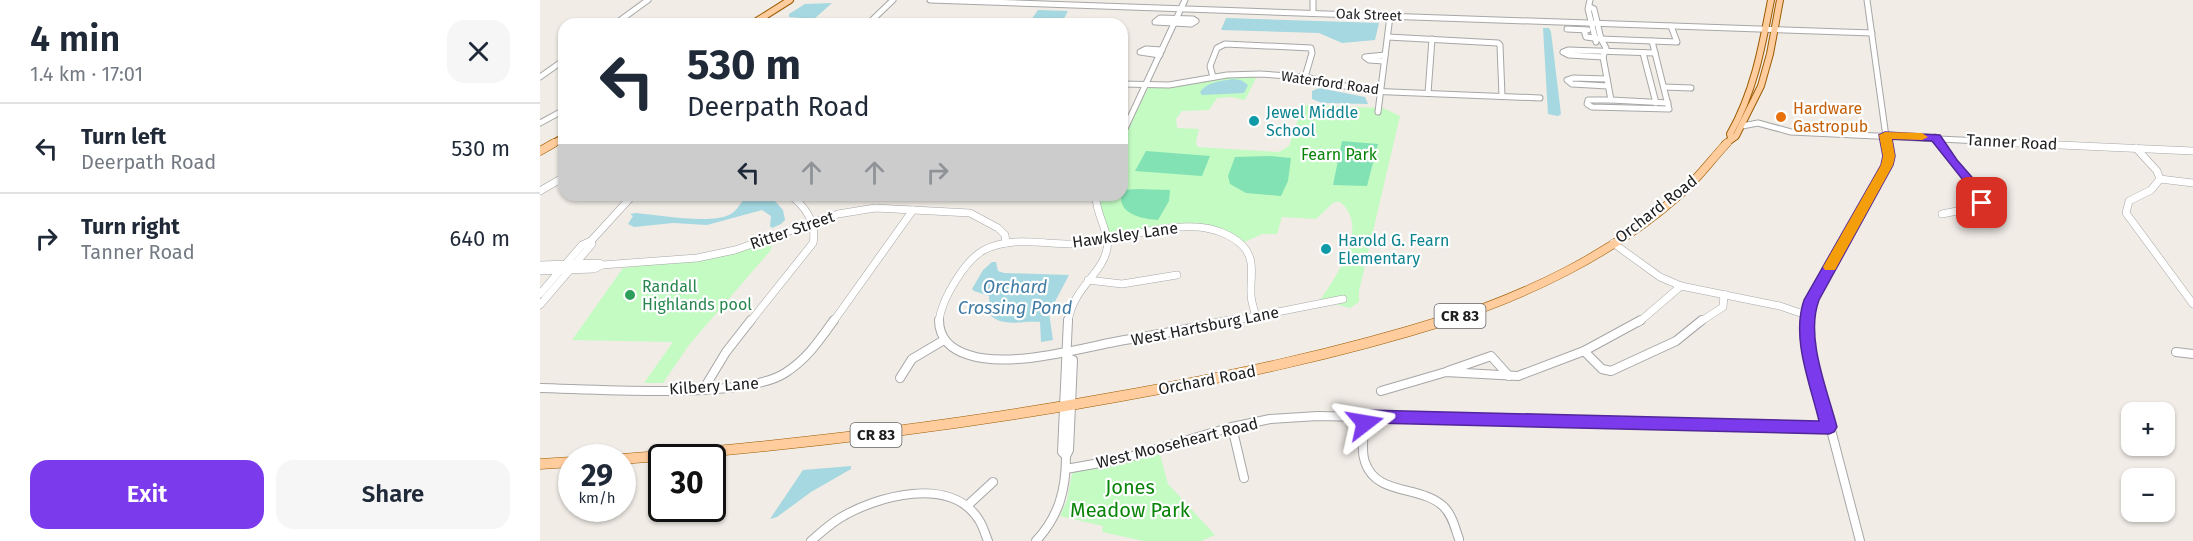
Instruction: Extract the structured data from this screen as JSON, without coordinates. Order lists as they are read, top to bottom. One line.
{"streets":{"main road":["Orchard Road","CR 83"],"street":["Oak Street","Waterford Road","Tanner Road","Ritter Street","Hawksley Lane","West Hartsburg Lane","Kilbery Lane","West Mooseheart Road"]},"crossings":[["Oak Street","Orchard Road"],["Tanner Road","Orchard Road"],["Ritter Street","Hawksley Lane"],["Ritter Street","Kilbery Lane"],["Hawksley Lane","West Hartsburg Lane"]],"water":["Orchard Crossing Pond"],"parks":["Fearn Park","Jones Meadow Park"],"places":["Hardware Gastropub","Jewel Middle School","Harold G. Fearn Elementary","Randall Highlands pool"],"page":{"heading":["4 min","1.4 km · 17:01"],"turn":["530 m","Deerpath Road"],"list":[{"name":"Turn left","note":"Deerpath Road","value":"530 m"},{"name":"Turn right","note":"Tanner Road","value":"640 m"}],"map_buttons":["+","−"],"speed":"29 km/h","limit":"30","buttons":["Exit","Share"]}}
